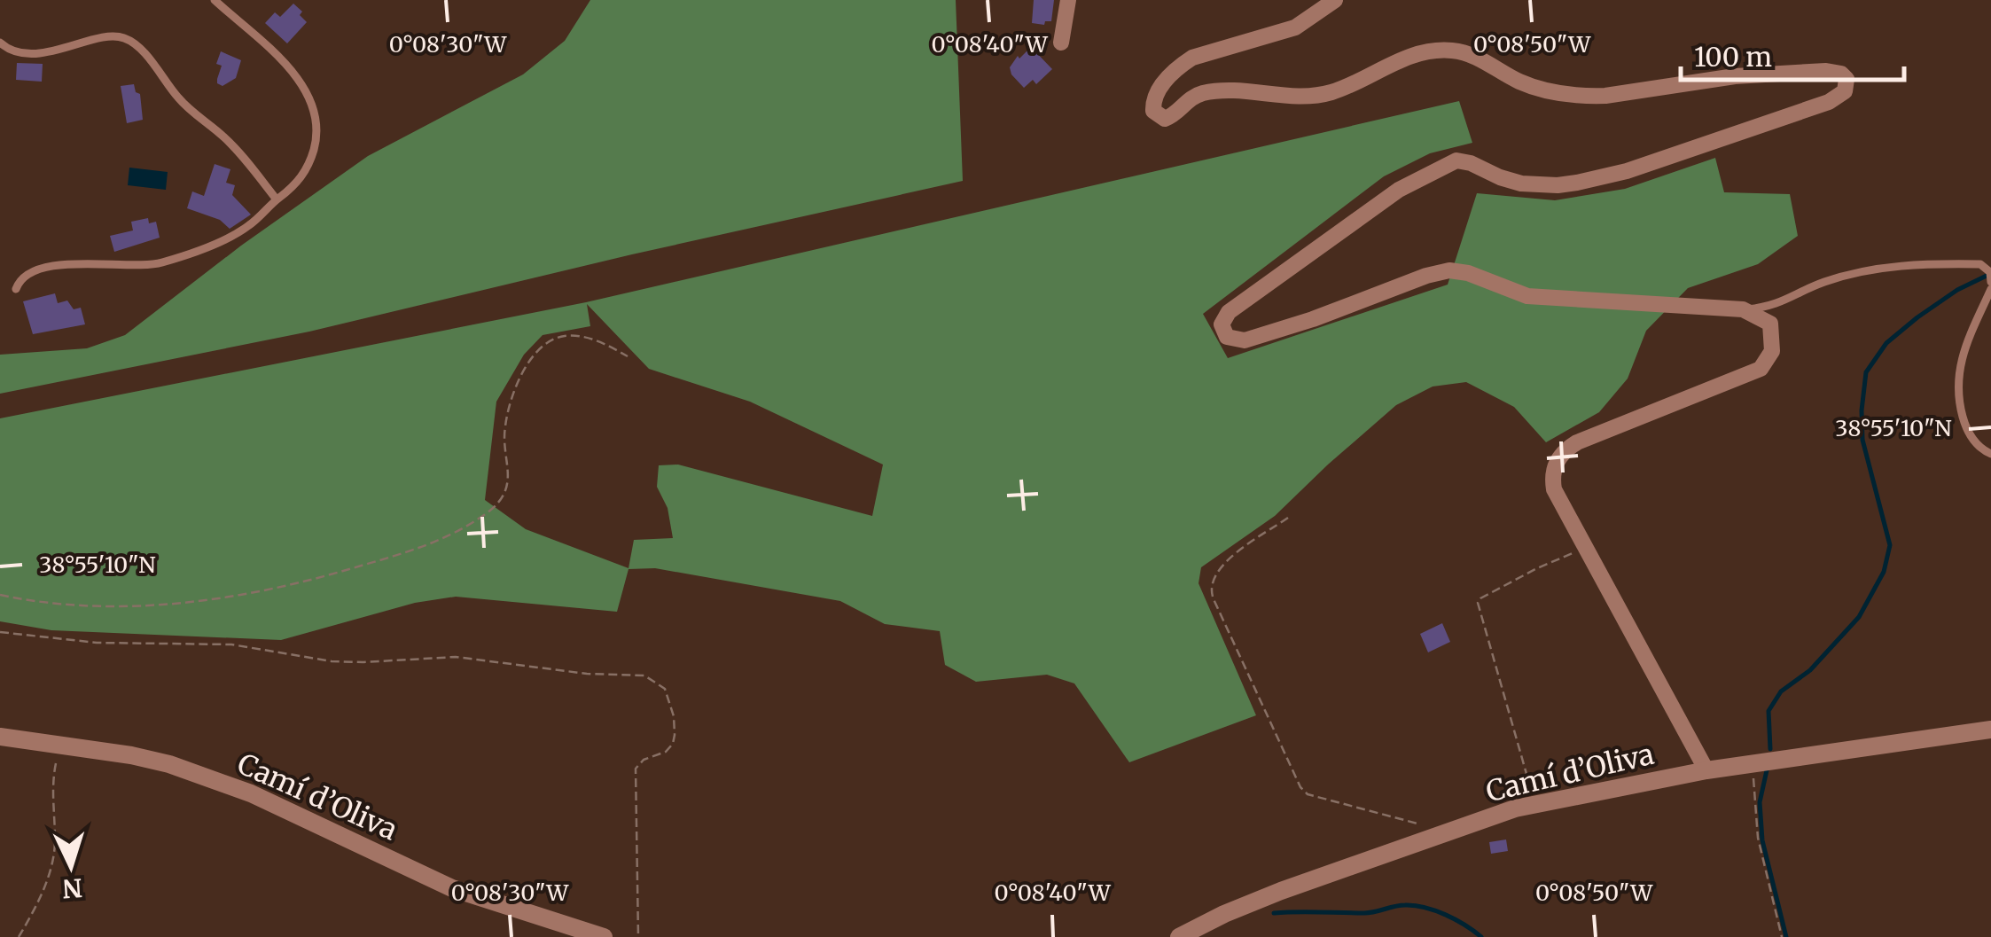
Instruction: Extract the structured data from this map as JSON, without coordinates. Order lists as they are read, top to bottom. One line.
{"streets":{"street":["Camí d’Oliva"]},"scale_bar":"100 m","north":"bottom","coordinates":["0°08'30\"W","0°08'40\"W","0°08'50\"W","38°55'10\"N"]}
